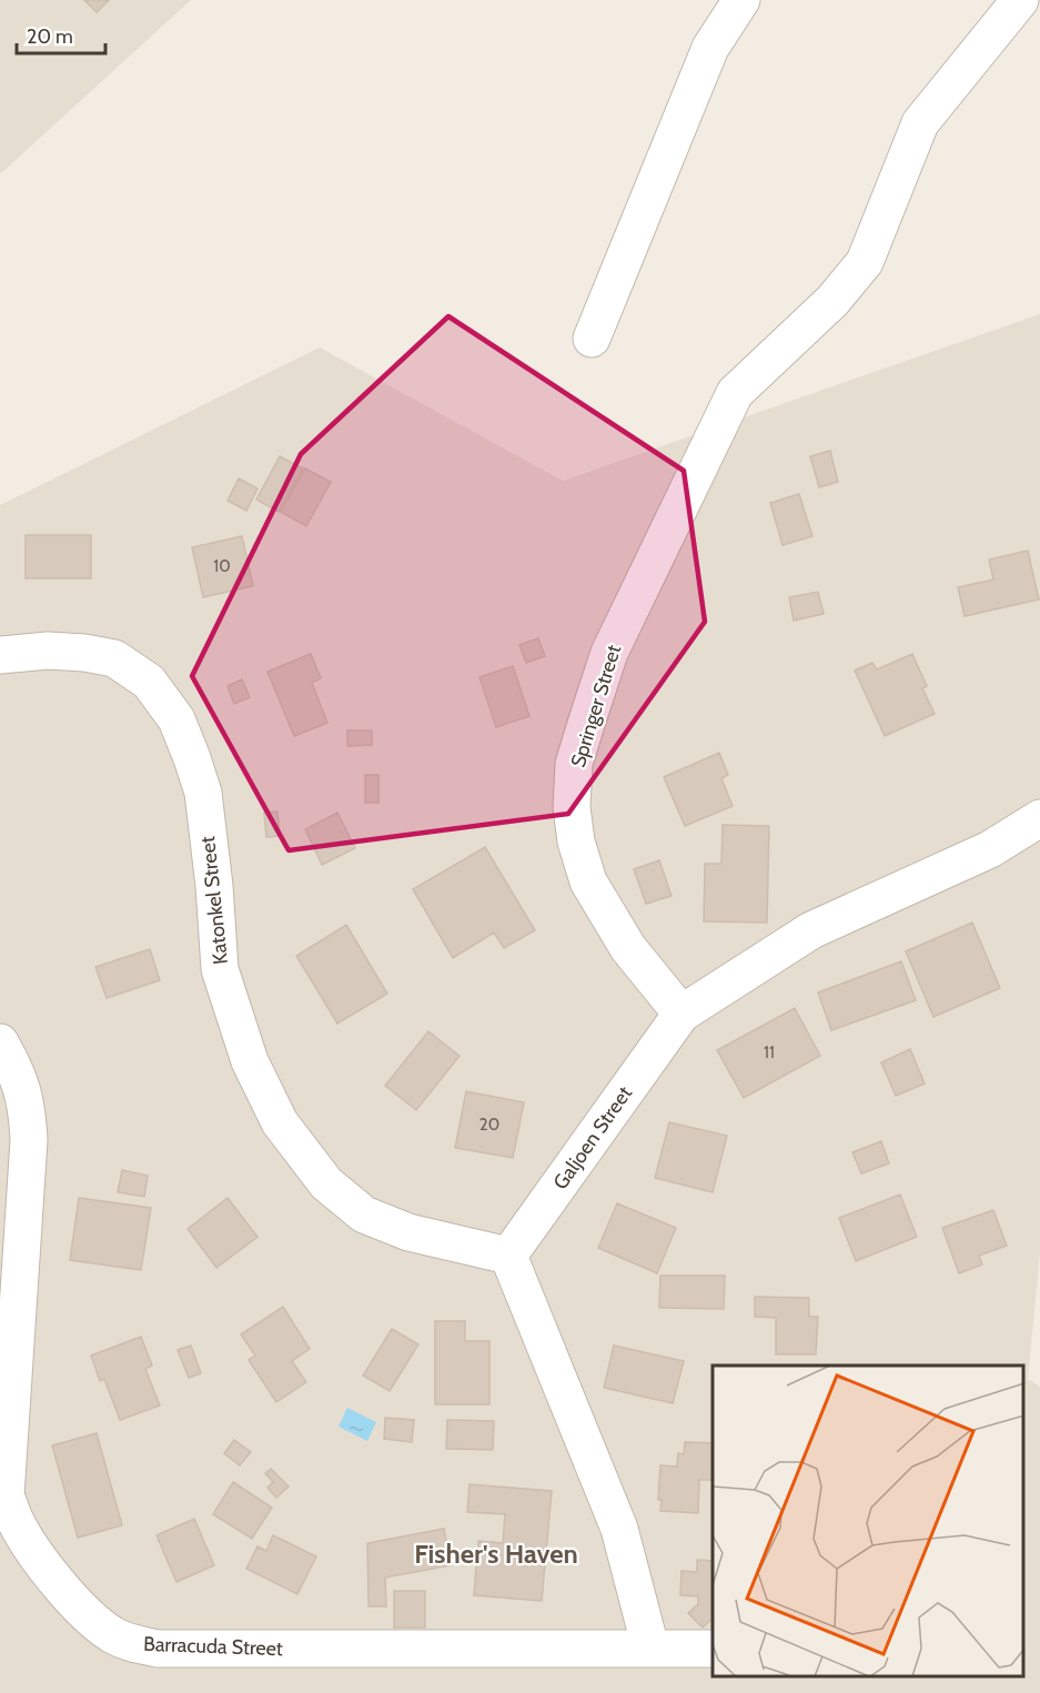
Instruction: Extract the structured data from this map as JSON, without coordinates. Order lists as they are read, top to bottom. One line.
{"streets":{"street":["Springer Street","Katonkel Street","Galjoen Street","Barracuda Street"]},"crossings":[["Springer Street","Galjoen Street"],["Katonkel Street","Galjoen Street"]],"districts":["Fisher's Haven"],"house_numbers":["10","11","20"],"scale_bar":"20 m"}
